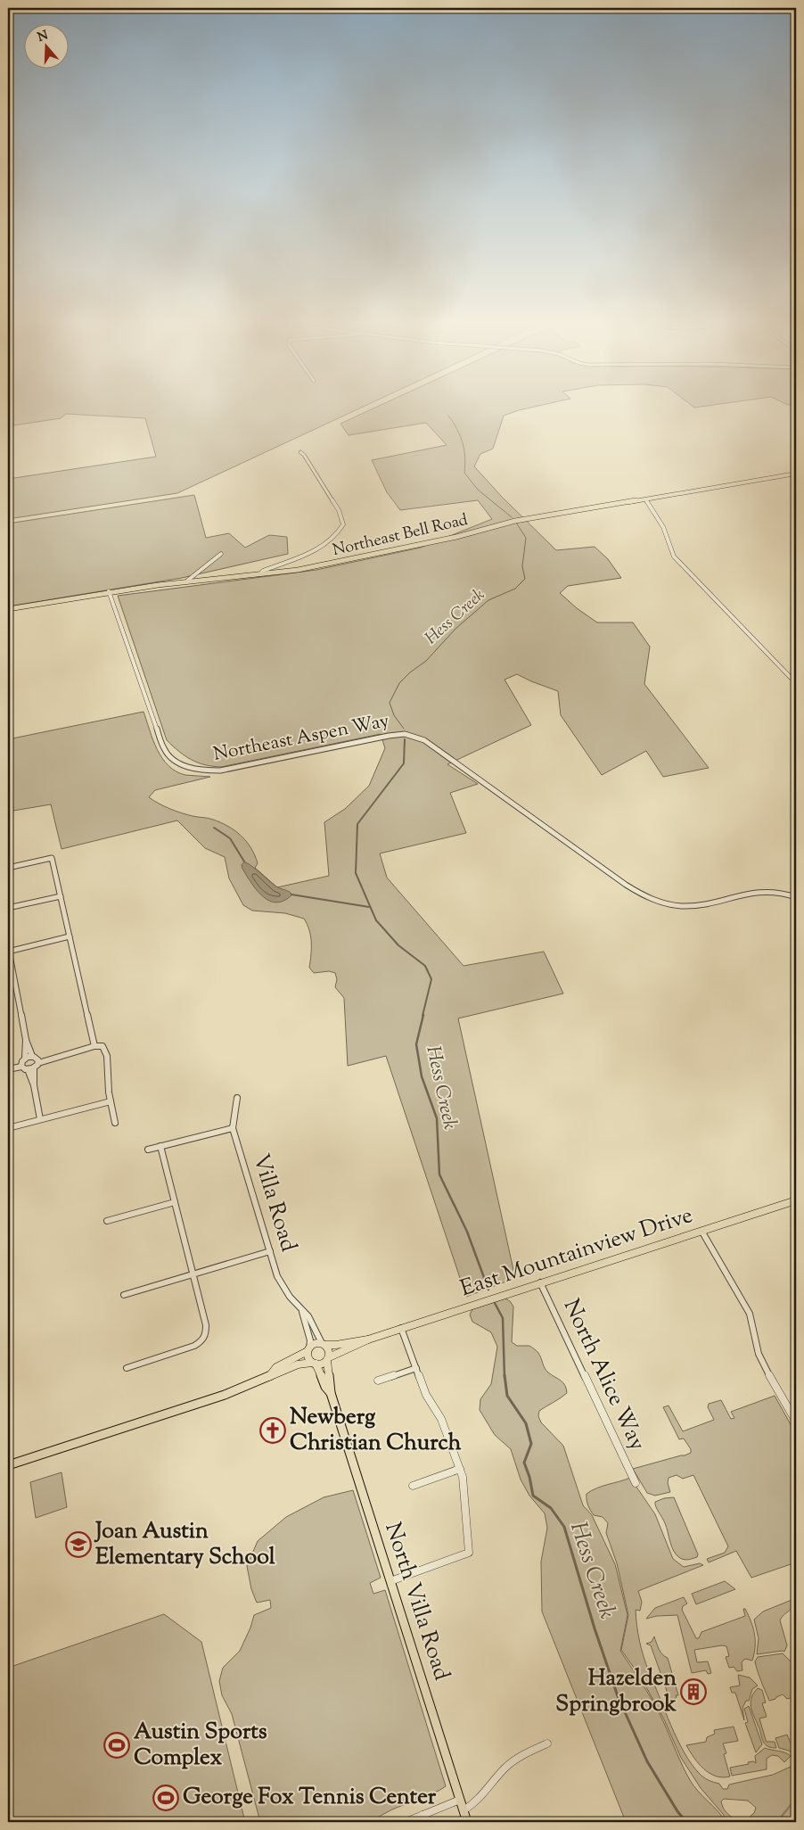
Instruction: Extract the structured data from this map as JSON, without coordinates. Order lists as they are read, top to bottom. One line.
{"streets":{"main road":["Northeast Bell Road","East Mountainview Drive","North Villa Road"],"street":["Northeast Aspen Way","Villa Road","North Alice Way"]},"crossings":[["Northeast Bell Road","Northeast Aspen Way"],["Villa Road","East Mountainview Drive"],["Villa Road","North Villa Road"],["East Mountainview Drive","North Alice Way"],["East Mountainview Drive","North Villa Road"]],"water":["Hess Creek"],"places":{"church":["Newberg Christian Church"],"school or university":["Joan Austin Elementary School"],"building":["Hazelden Springbrook"],"sports":["Austin Sports Complex","George Fox Tennis Center"]},"north":"top"}
